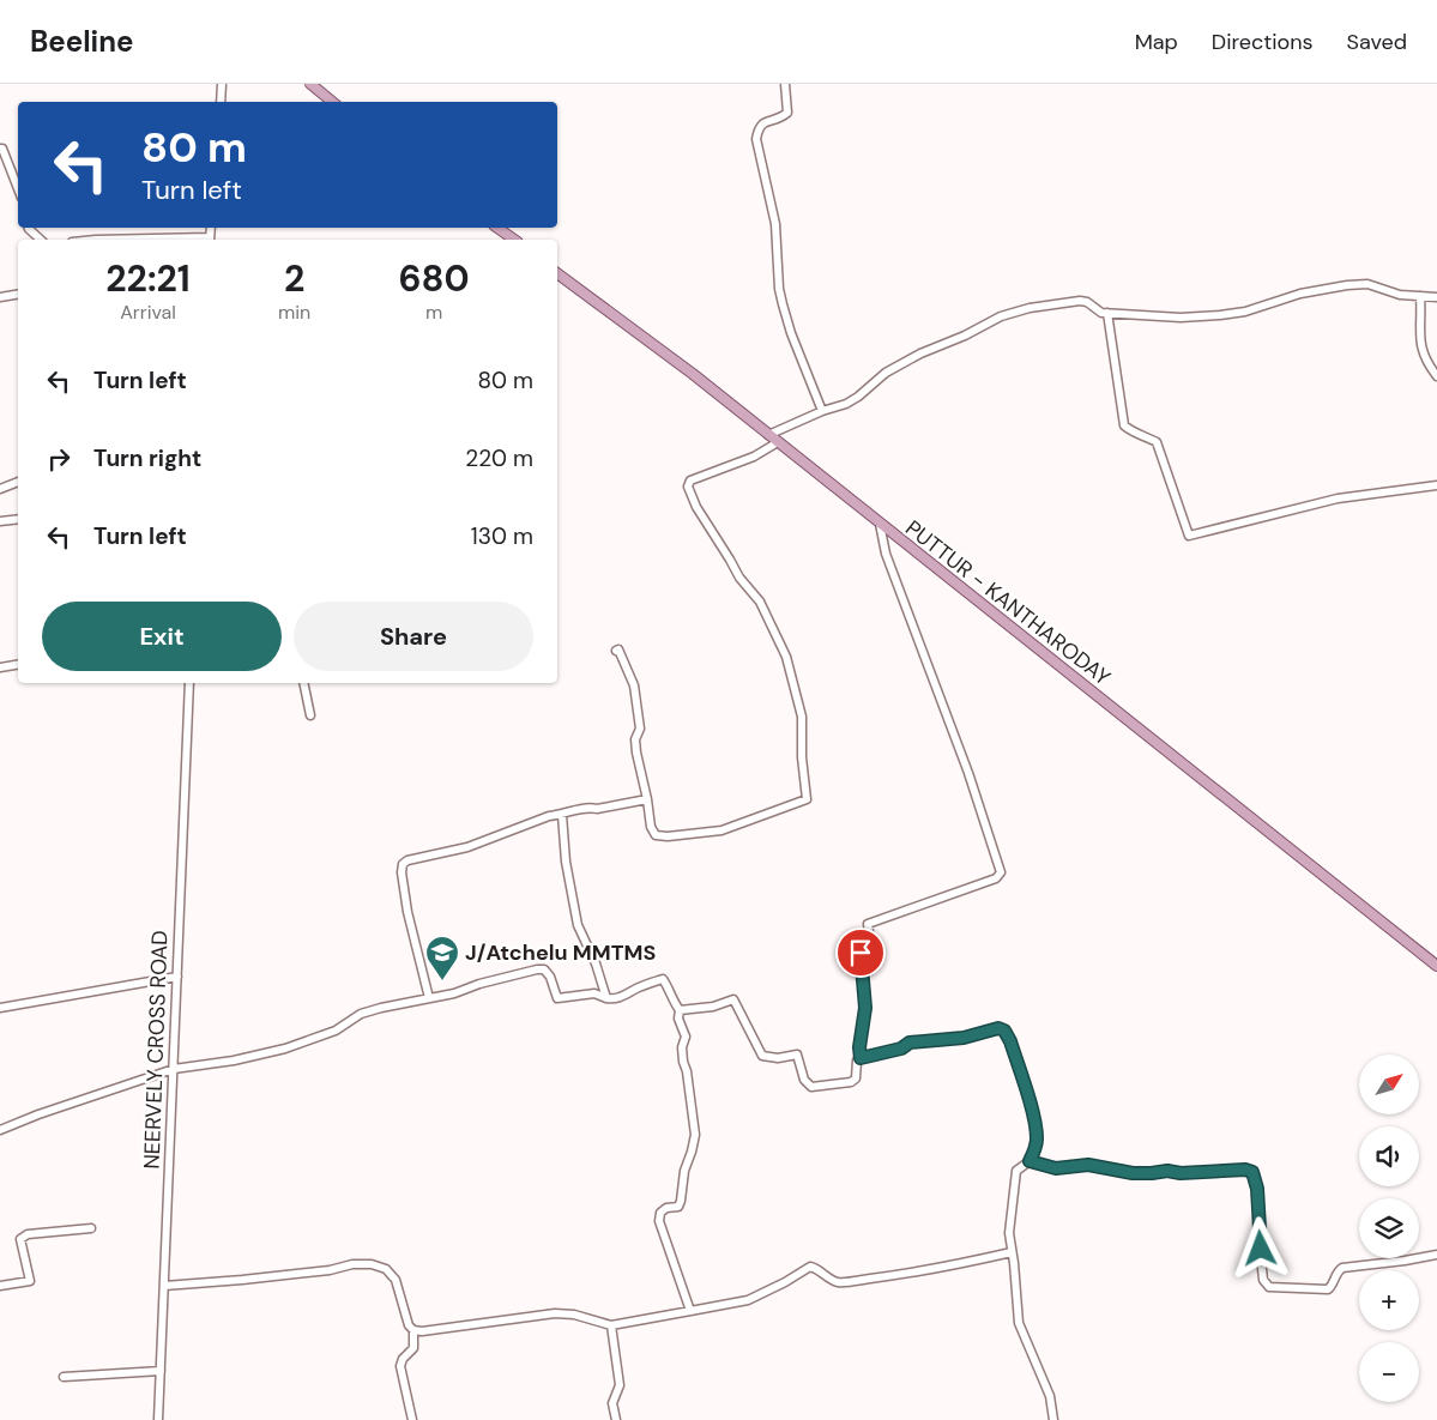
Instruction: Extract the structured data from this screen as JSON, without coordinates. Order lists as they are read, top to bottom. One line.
{"streets":{"main road":["PUTTUR - KANTHARODAY"],"street":["NEERVELY CROSS ROAD"]},"places":{"school or university":["J/Atchelu MMTMS"]},"north":"top right","page":{"header":"Beeline","nav":["Map","Directions","Saved"],"turn":["80 m","Turn left"],"eta":["22:21","Arrival","2","min","680","m"],"list":[{"name":"Turn left","value":"80 m"},{"name":"Turn right","value":"220 m"},{"name":"Turn left","value":"130 m"}],"buttons":["Exit","Share"],"map_buttons":["+","−"]}}
